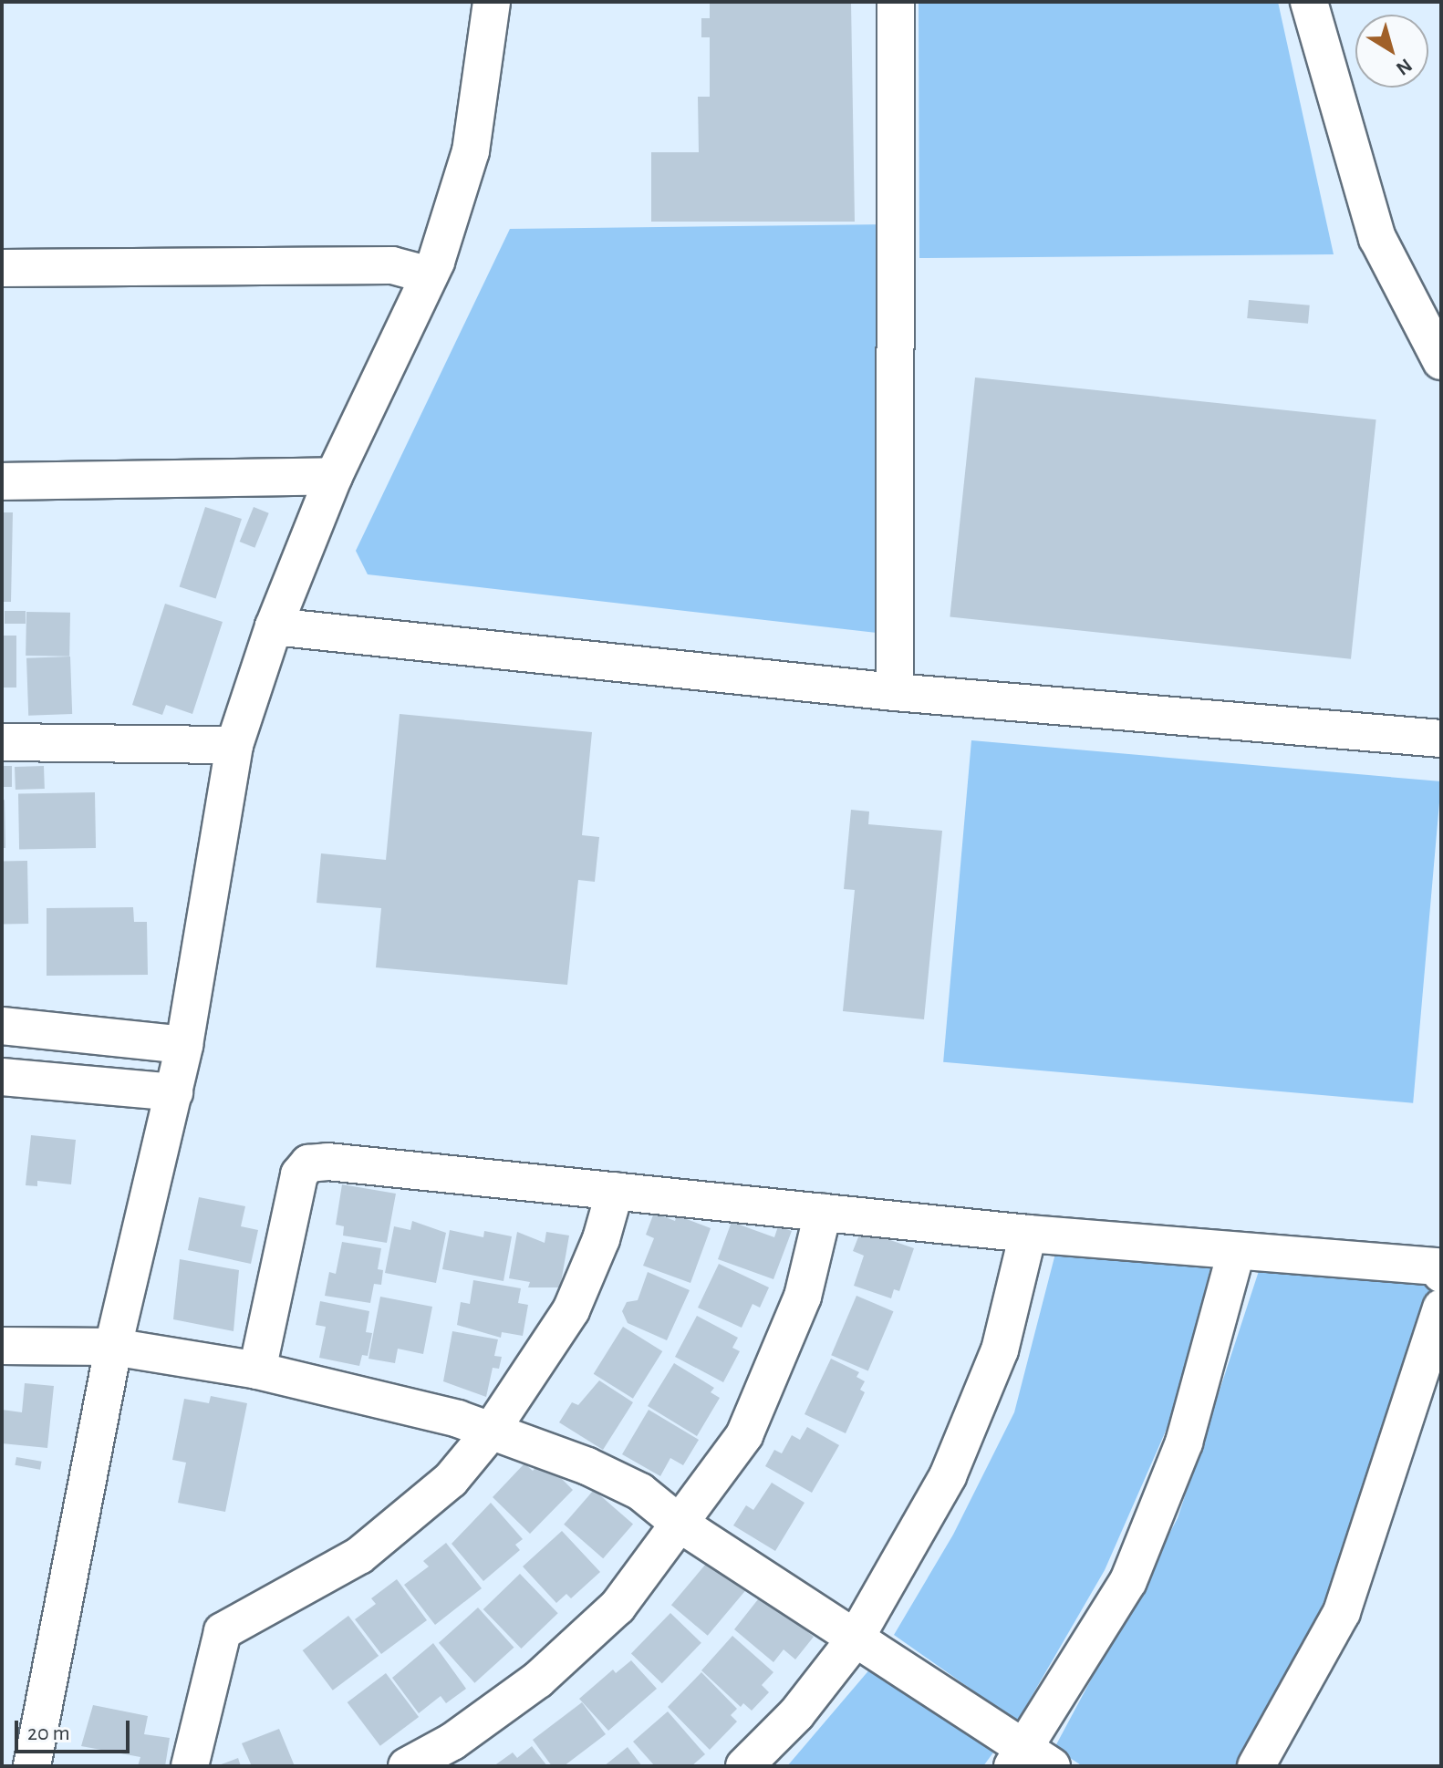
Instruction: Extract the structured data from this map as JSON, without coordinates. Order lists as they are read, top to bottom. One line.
{"scale_bar":"20 m","north":"bottom right"}
